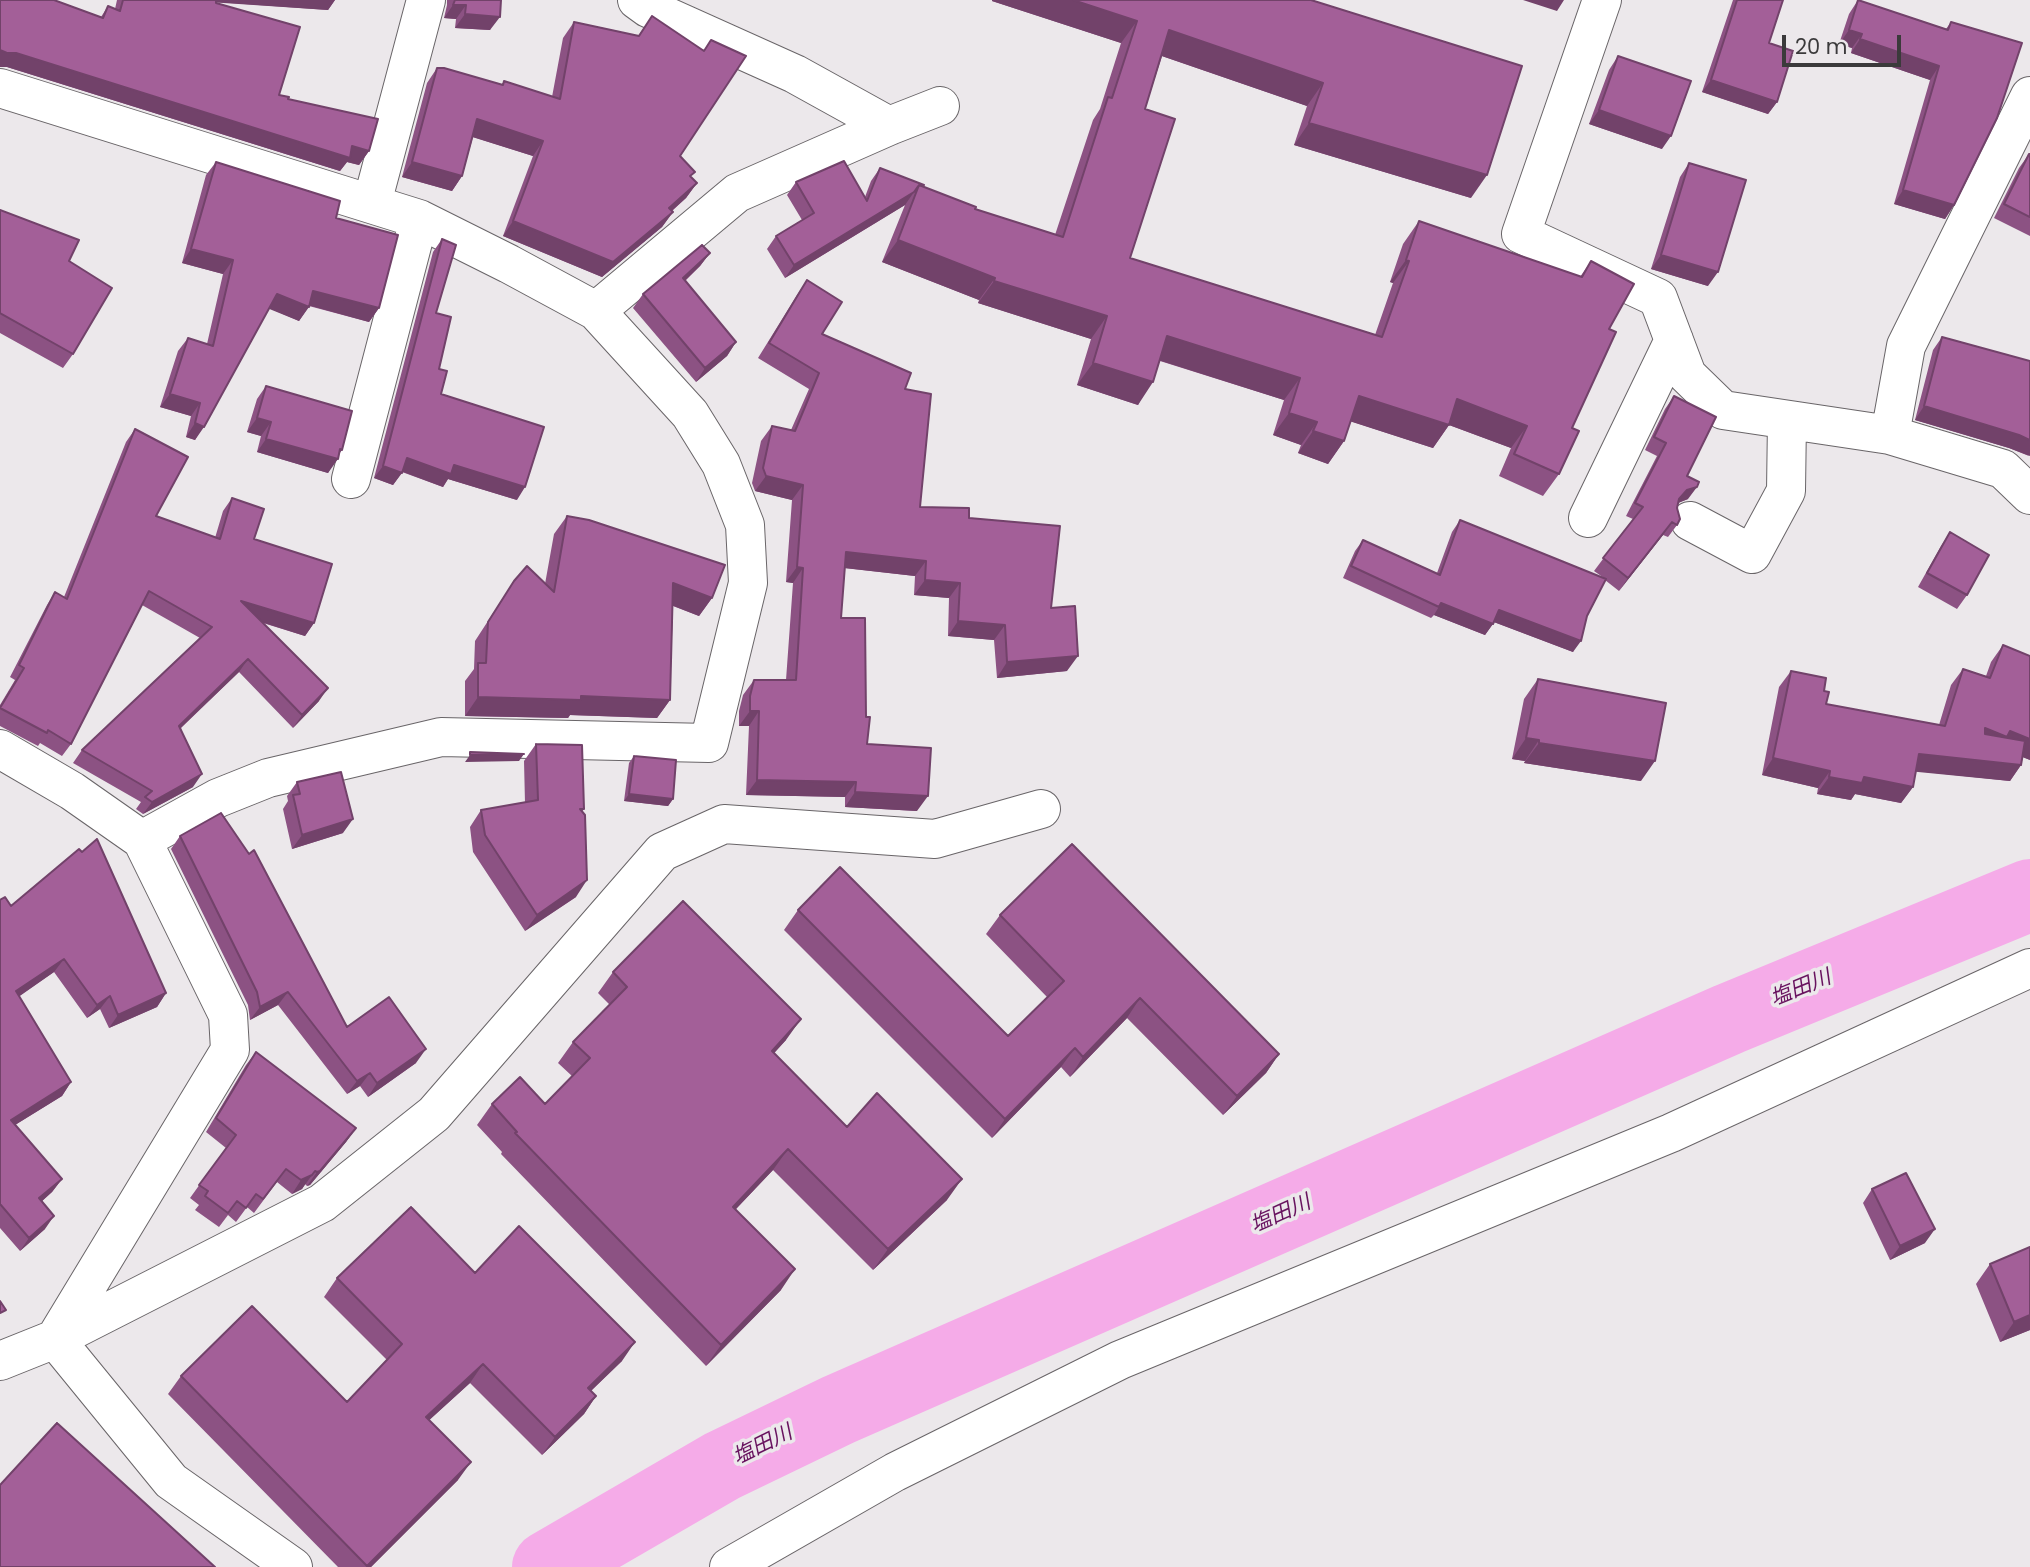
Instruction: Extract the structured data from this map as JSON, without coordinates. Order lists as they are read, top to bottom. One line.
{"water":["塩田川"],"scale_bar":"20 m"}
